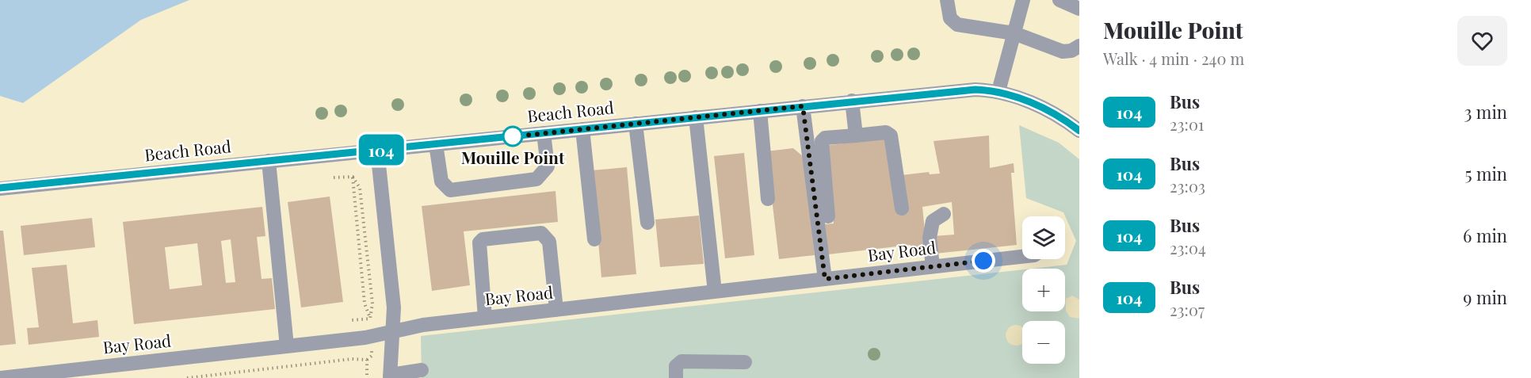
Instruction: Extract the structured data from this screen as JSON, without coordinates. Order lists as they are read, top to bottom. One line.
{"streets":{"street":["Beach Road","Bay Road"]},"places":["Mouille Point"],"lines":["bus line 104"],"page":{"on_map":"104","heading":["Mouille Point","Walk · 4 min · 240 m"],"list":[{"mark":"104","name":"Bus","note":"23:01","value":"3 min"},{"mark":"104","name":"Bus","note":"23:03","value":"5 min"},{"mark":"104","name":"Bus","note":"23:04","value":"6 min"},{"mark":"104","name":"Bus","note":"23:07","value":"9 min"}],"map_buttons":["+","−"]}}
